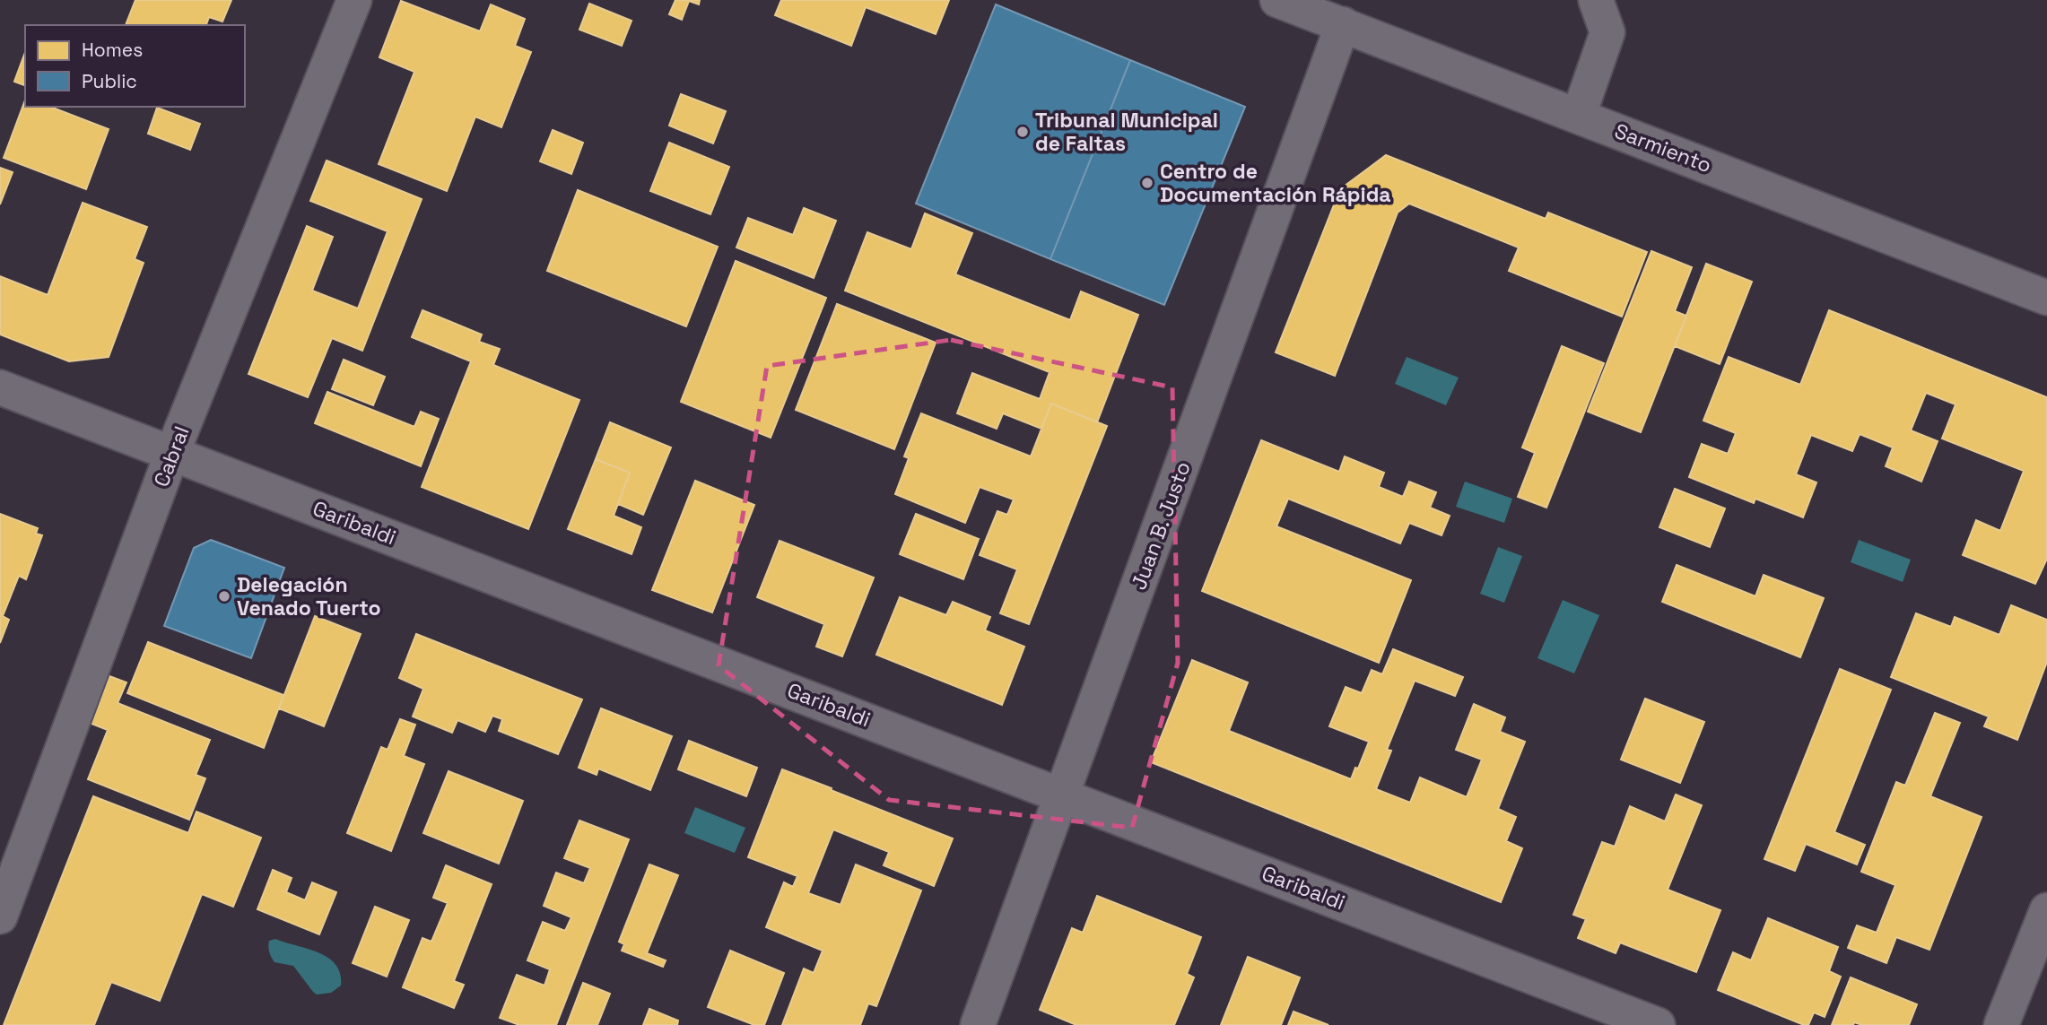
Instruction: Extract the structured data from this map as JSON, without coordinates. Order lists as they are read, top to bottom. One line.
{"streets":{"street":["Sarmiento","Cabral","Garibaldi","Juan B. Justo"]},"crossings":[["Sarmiento","Juan B. Justo"],["Cabral","Garibaldi"],["Garibaldi","Juan B. Justo"]],"places":["Tribunal Municipal de Faltas","Centro de Documentación Rápida","Delegación Venado Tuerto"],"legend":["Homes","Public"]}
